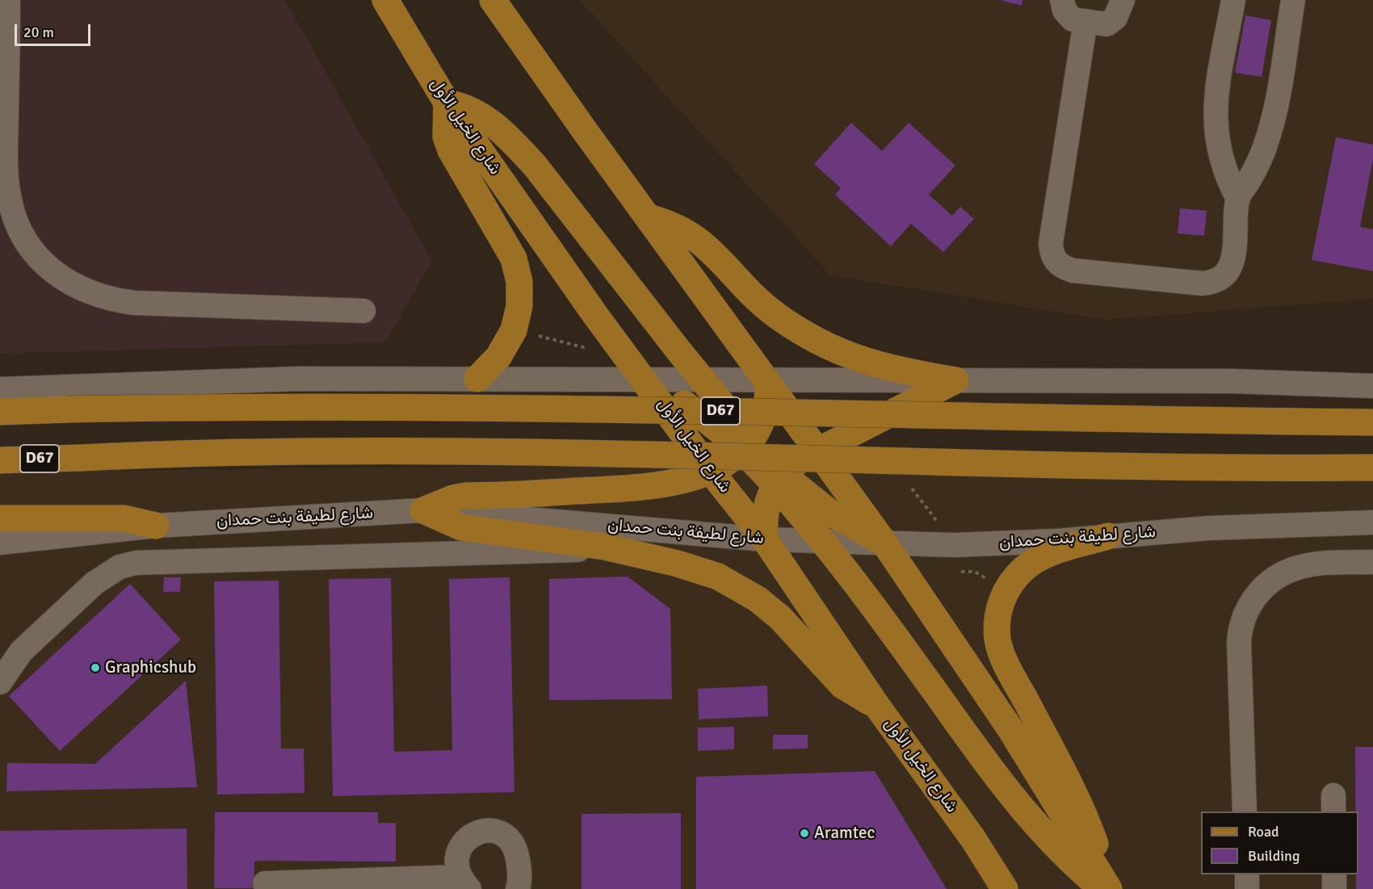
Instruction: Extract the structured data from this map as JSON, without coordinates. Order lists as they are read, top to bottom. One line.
{"streets":{"main road":["شارع الخيل الأول","D67"],"street":["شارع لطيفة بنت حمدان"]},"crossings":[["شارع الخيل الأول","D67"],["شارع الخيل الأول","شارع لطيفة بنت حمدان"]],"places":["Graphicshub","Aramtec"],"legend":["Road","Building"],"scale_bar":"20 m"}
